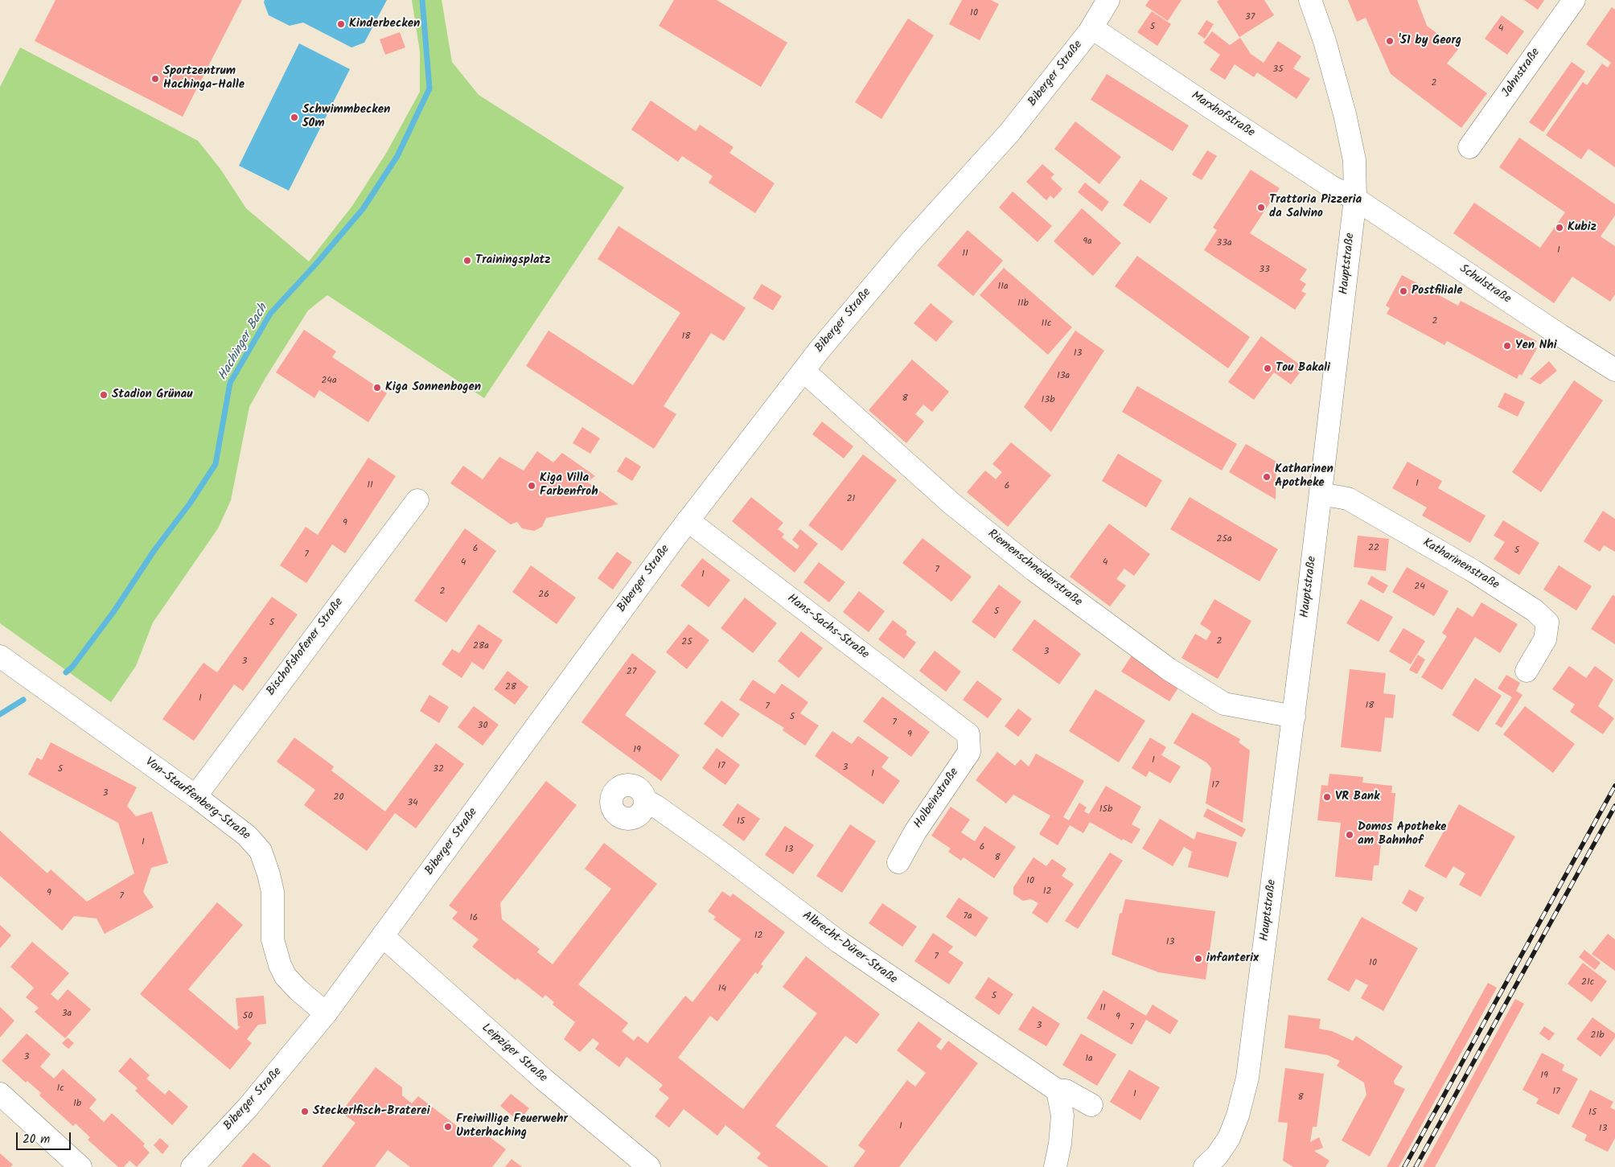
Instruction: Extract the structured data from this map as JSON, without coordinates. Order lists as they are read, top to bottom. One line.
{"streets":{"street":["Jahnstraße","Biberger Straße","Marxhofstraße","Hauptstraße","Schulstraße","Katharinenstraße","Riemenschneiderstraße","Hans-Sachs-Straße","Bischofshofener Straße","Holbeinstraße","Von-Stauffenberg-Straße","Albrecht-Dürer-Straße","Leipziger Straße"]},"crossings":[["Biberger Straße","Marxhofstraße"],["Biberger Straße","Riemenschneiderstraße"],["Biberger Straße","Hans-Sachs-Straße"],["Biberger Straße","Von-Stauffenberg-Straße"],["Biberger Straße","Leipziger Straße"],["Marxhofstraße","Hauptstraße"],["Marxhofstraße","Schulstraße"],["Hauptstraße","Schulstraße"],["Hauptstraße","Katharinenstraße"],["Hauptstraße","Riemenschneiderstraße"],["Hans-Sachs-Straße","Holbeinstraße"],["Bischofshofener Straße","Von-Stauffenberg-Straße"]],"water":["Hachinger Bach"],"places":["Kinderbecken","'51 by Georg","Sportzentrum Hachinga-Halle","Schwimmbecken 50m","Trattoria Pizzeria da Salvino","Kubiz","Trainingsplatz","Postfiliale","Yen Nhi","Tou Bakali","Kiga Sonnenbogen","Stadion Grünau","Katharinen Apotheke","Kiga Villa Farbenfroh","VR Bank","Domos Apotheke am Bahnhof","infanterix","Steckerlfisch-Braterei","Freiwillige Feuerwehr Unterhaching"],"house_numbers":["10","37","5","4","35","2","9a","33a","1","11","33","11a","11b","2","11c","18","13","13a","24a","8","13b","1","11","6","21","9","25a","22","6","5","7","4","4","7","1","24","2","26","5","5","2","25","28a","3","3","27","28","1","18","7","5","7","30","9","19","1","17","3","5","32","1","17","3","20","34","15b","15","1","6","13","8","10","12","9","7","7a","16","12","13","7","10","21c","14","5","11","3a","50","9","3","7","21b","3","1a","19","1c","17","1","8","1b","15","1","13"],"scale_bar":"20 m"}
